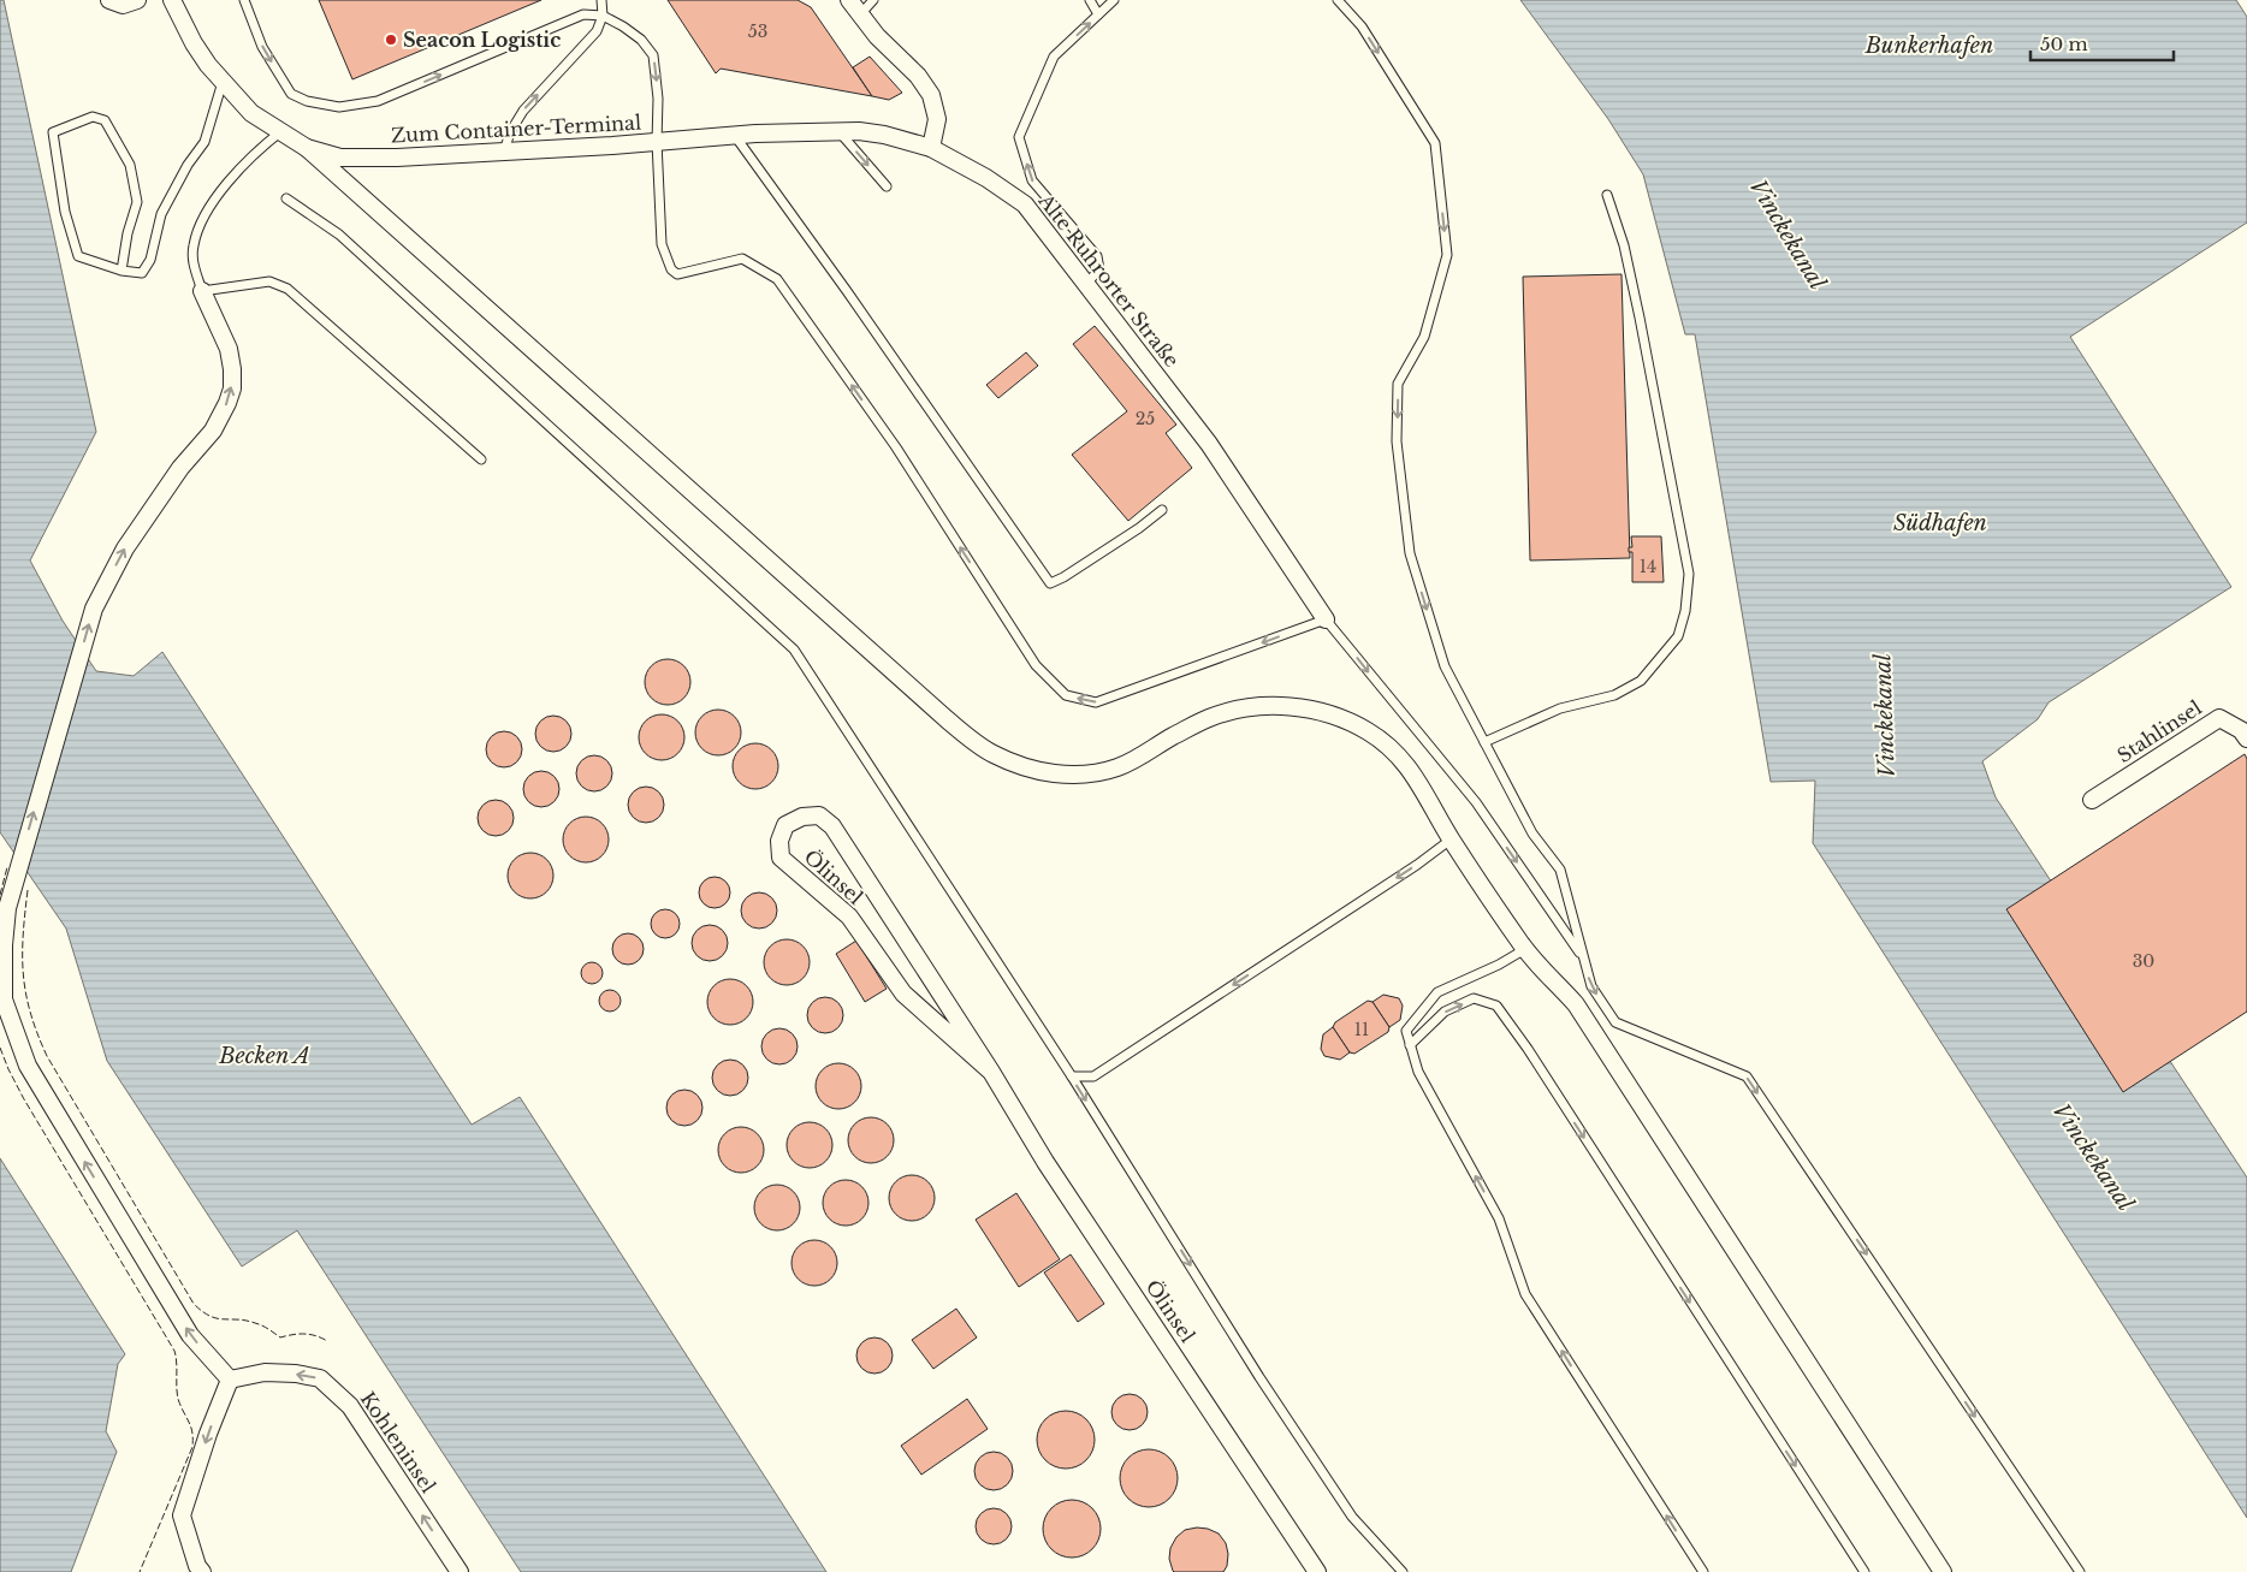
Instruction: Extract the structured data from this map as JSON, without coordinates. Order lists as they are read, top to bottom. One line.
{"streets":{"street":["Zum Container-Terminal","Alte Ruhrorter Straße","Stahlinsel","Ölinsel","Kohleninsel"]},"crossings":[["Zum Container-Terminal","Alte Ruhrorter Straße"]],"one_way":["Kohleninsel"],"water":["Bunkerhafen","Vinckekanal","Südhafen","Becken A"],"places":["Seacon Logistic"],"house_numbers":["53","25","14","30","11"],"scale_bar":"50 m"}
